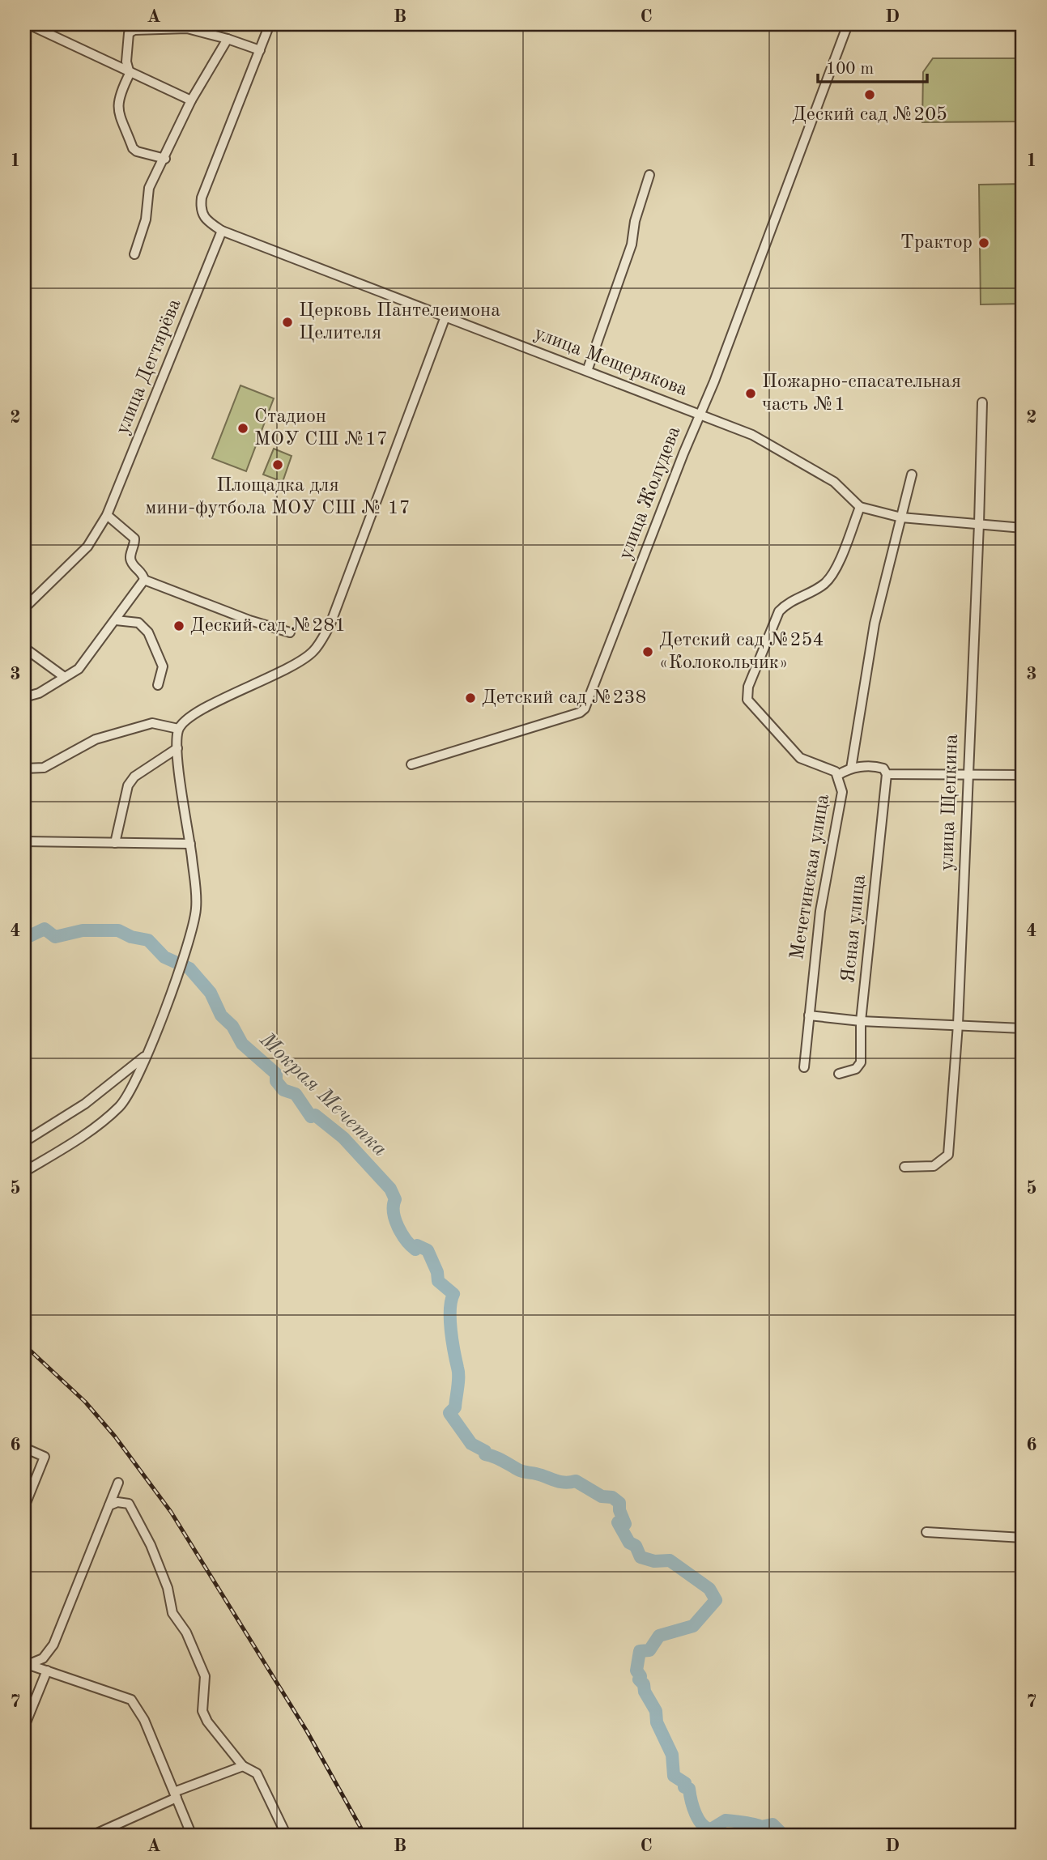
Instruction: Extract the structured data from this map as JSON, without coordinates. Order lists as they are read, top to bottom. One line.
{"streets":{"street":["улица Мещерякова","улица Дегтярёва","улица Жолудева","улица Щепкина","Мечетинская улица","Ясная улица"]},"crossings":[["улица Мещерякова","улица Дегтярёва"],["улица Мещерякова","улица Жолудева"],["улица Мещерякова","улица Щепкина"],["улица Мещерякова","Мечетинская улица"]],"water":["Мокрая Мечетка"],"places":["Деский сад №205","Трактор","Церковь Пантелеимона Целителя","Пожарно-спасательная часть №1","Стадион МОУ СШ №17","Площадка для мини-футбола МОУ СШ № 17","Деский сад №281","Детский сад №254 «Колокольчик»","Детский сад №238"],"scale_bar":"100 m","grid":{"columns":["A","B","C","D"],"rows":["1","2","3","4","5","6","7"]}}
